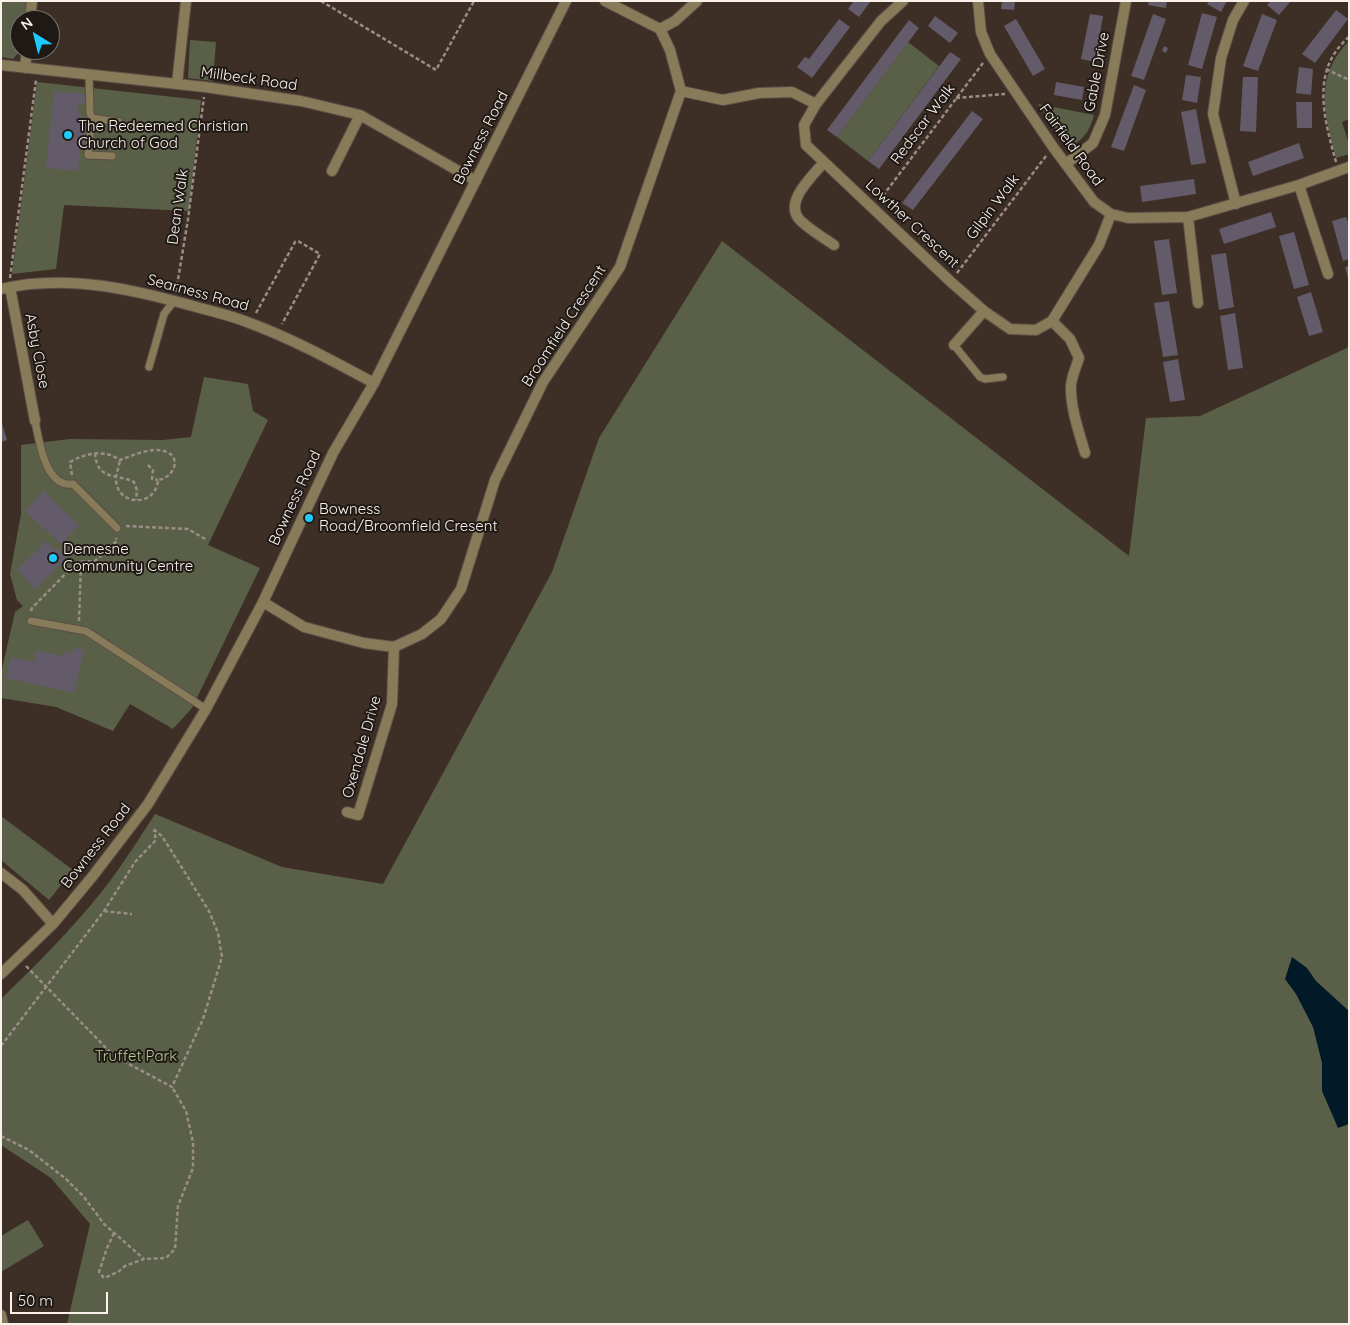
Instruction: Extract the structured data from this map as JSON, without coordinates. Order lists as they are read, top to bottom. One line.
{"streets":{"street":["Gable Drive","Millbeck Road","Bowness Road","Fairfield Road","Lowther Crescent","Searness Road","Broomfield Crescent","Asby Close","Oxendale Drive"],"path":["Redscar Walk","Dean Walk","Gilpin Walk"]},"crossings":[["Gable Drive","Fairfield Road"],["Millbeck Road","Bowness Road"],["Millbeck Road","Dean Walk"],["Redscar Walk","Fairfield Road"],["Redscar Walk","Lowther Crescent"],["Bowness Road","Searness Road"],["Fairfield Road","Gilpin Walk"],["Dean Walk","Searness Road"],["Gilpin Walk","Lowther Crescent"],["Searness Road","Asby Close"],["Broomfield Crescent","Oxendale Drive"]],"parks":["Truffet Park"],"places":["The Redeemed Christian Church of God","Bowness Road/Broomfield Cresent","Demesne Community Centre"],"scale_bar":"50 m","north":"top left"}
